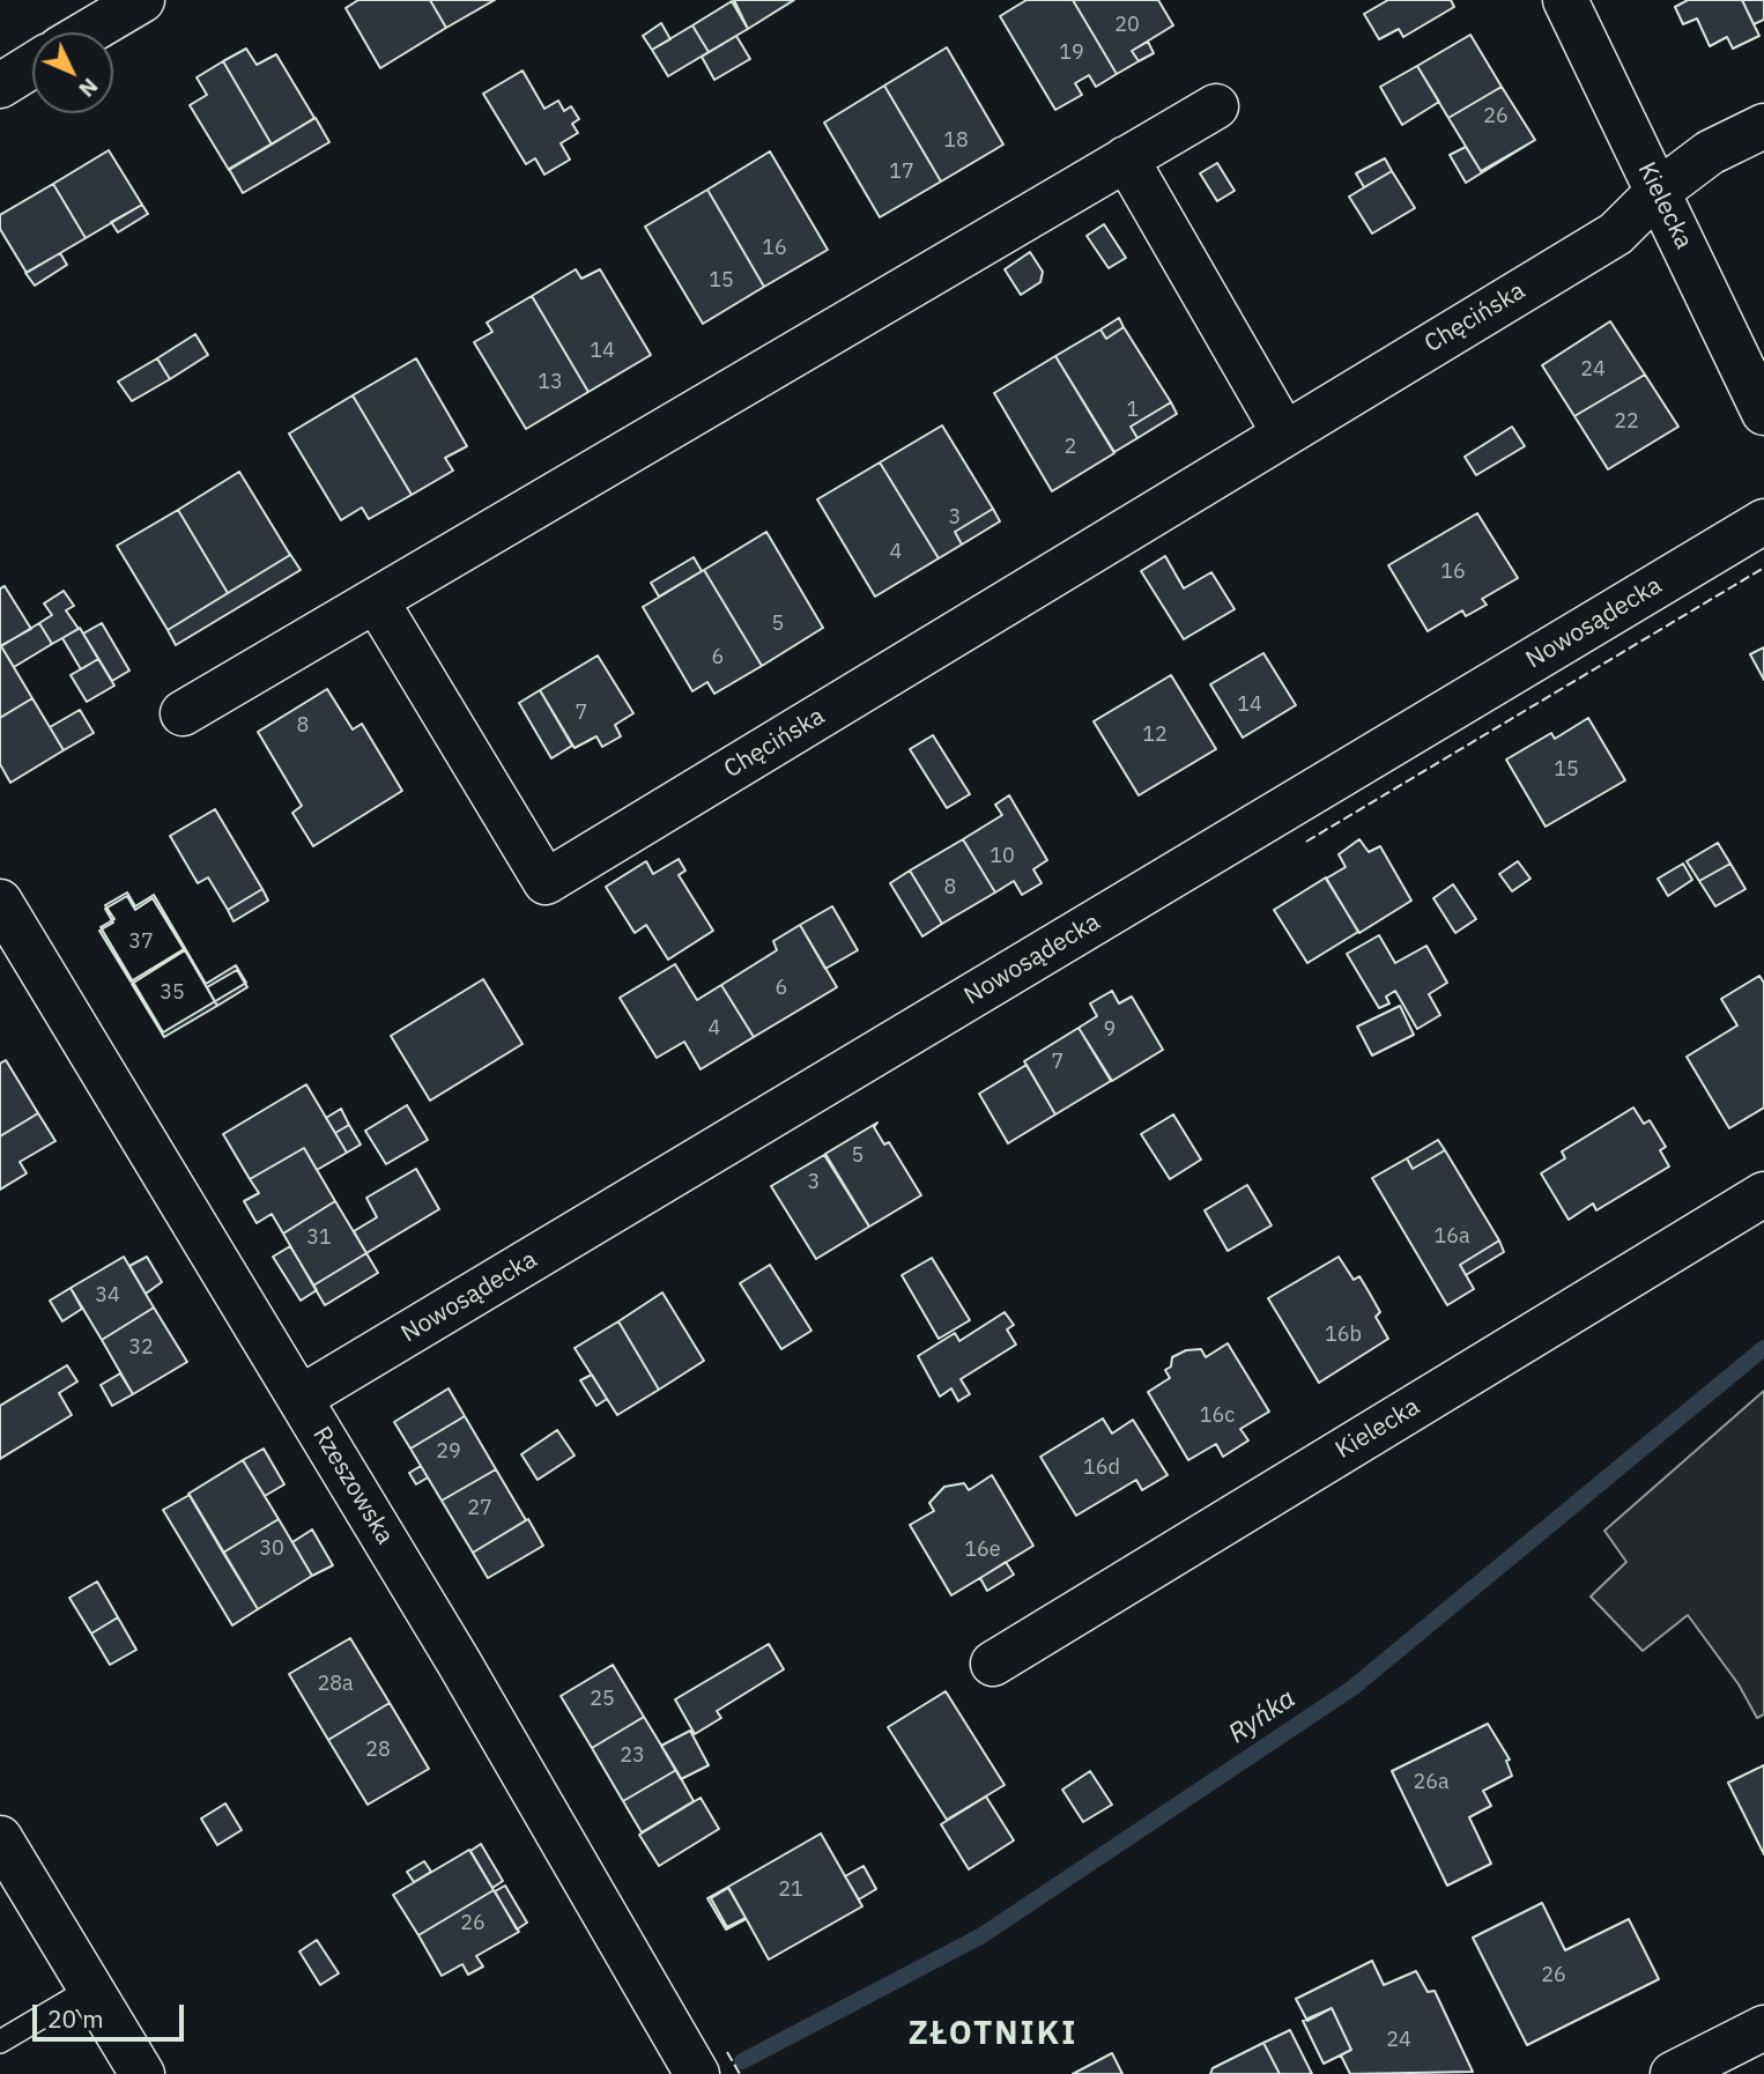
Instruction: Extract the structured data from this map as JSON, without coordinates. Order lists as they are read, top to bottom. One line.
{"streets":{"street":["Kielecka","Chęcińska","Nowosądecka","Rzeszowska"]},"crossings":[["Kielecka","Chęcińska"],["Nowosądecka","Rzeszowska"]],"districts":["ZŁOTNIKI"],"water":["Ryńka"],"house_numbers":["20","19","26","18","17","16","15","14","24","13","1","22","2","3","4","16","5","6","14","7","8","12","15","10","8","37","6","35","4","9","7","5","3","16a","31","34","16b","32","16c","29","16d","27","30","16e","28a","25","28","23","26a","21","26","26","24"],"scale_bar":"20 m","north":"bottom right"}
